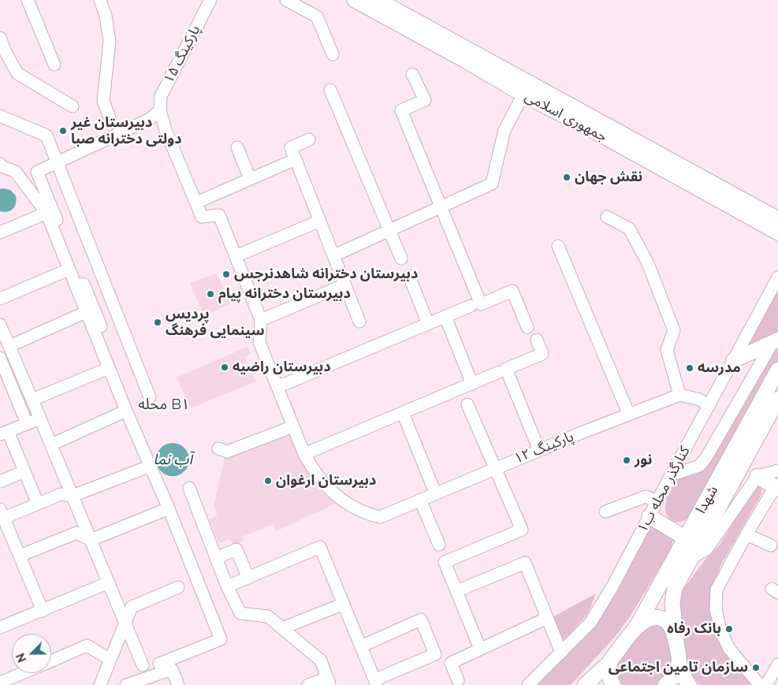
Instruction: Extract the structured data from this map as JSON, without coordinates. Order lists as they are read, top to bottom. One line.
{"streets":{"main road":["جمهوری اسلامی","شهدا"],"street":["پارکینگ ۱۵","پارکینگ ۱۲","کنارگذر محله ب۱"]},"districts":["محله B۱"],"water":["آب نما"],"places":["دبیرستان غیر دولتی دخترانه صبا","نقش جهان","دبیرستان دخترانه شاهدنرجس","دبیرستان دخترانه پیام","پردیس سینمایی فرهنگ","دبیرستان راضیه","مدرسه","نور","دبیرستان ارغوان","بانک رفاه","سازمان تامین اجتماعی"],"north":"bottom left"}
